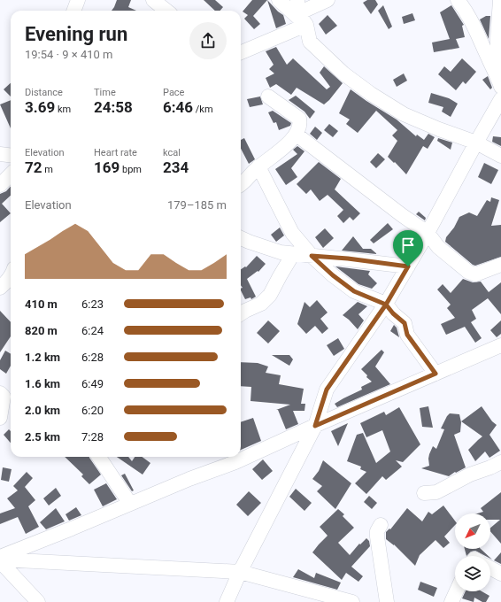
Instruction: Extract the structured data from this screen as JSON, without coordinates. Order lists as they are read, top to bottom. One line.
{"north":"bottom left","page":{"heading":["Evening run","19:54 · 9 × 410 m"],"stats":[["Distance","3.69 km"],["Time","24:58"],["Pace","6:46 /km"],["Elevation","72 m"],["Heart rate","169 bpm"],["kcal","234"]],"chart":["Elevation","179–185 m"],"list":[{"name":"410 m","note":"6:23"},{"name":"820 m","note":"6:24"},{"name":"1.2 km","note":"6:28"},{"name":"1.6 km","note":"6:49"},{"name":"2.0 km","note":"6:20"},{"name":"2.5 km","note":"7:28"}]}}
